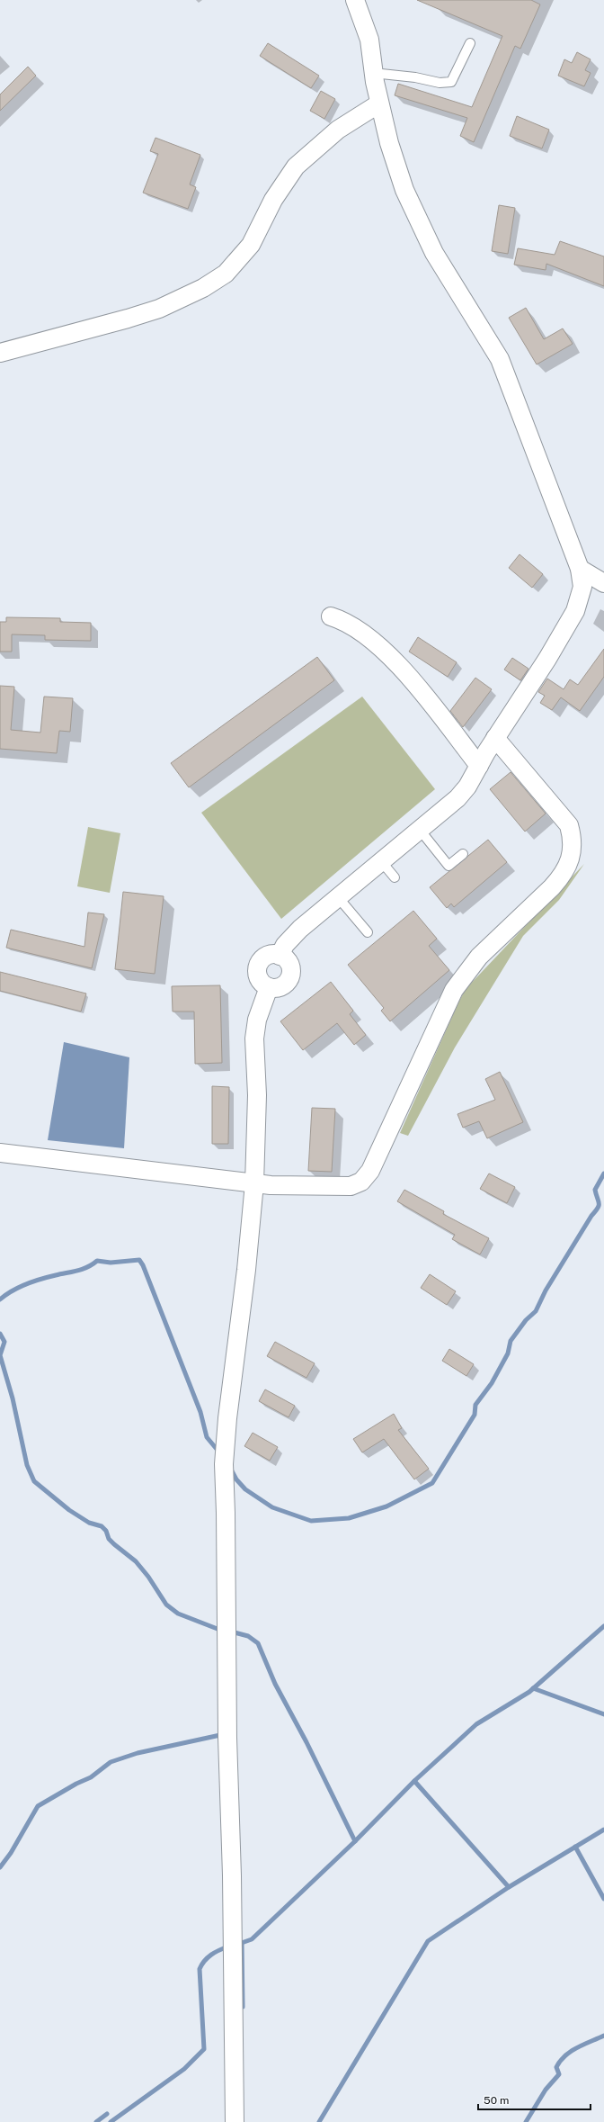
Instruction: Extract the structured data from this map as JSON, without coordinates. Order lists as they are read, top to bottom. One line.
{"scale_bar":"50 m"}
